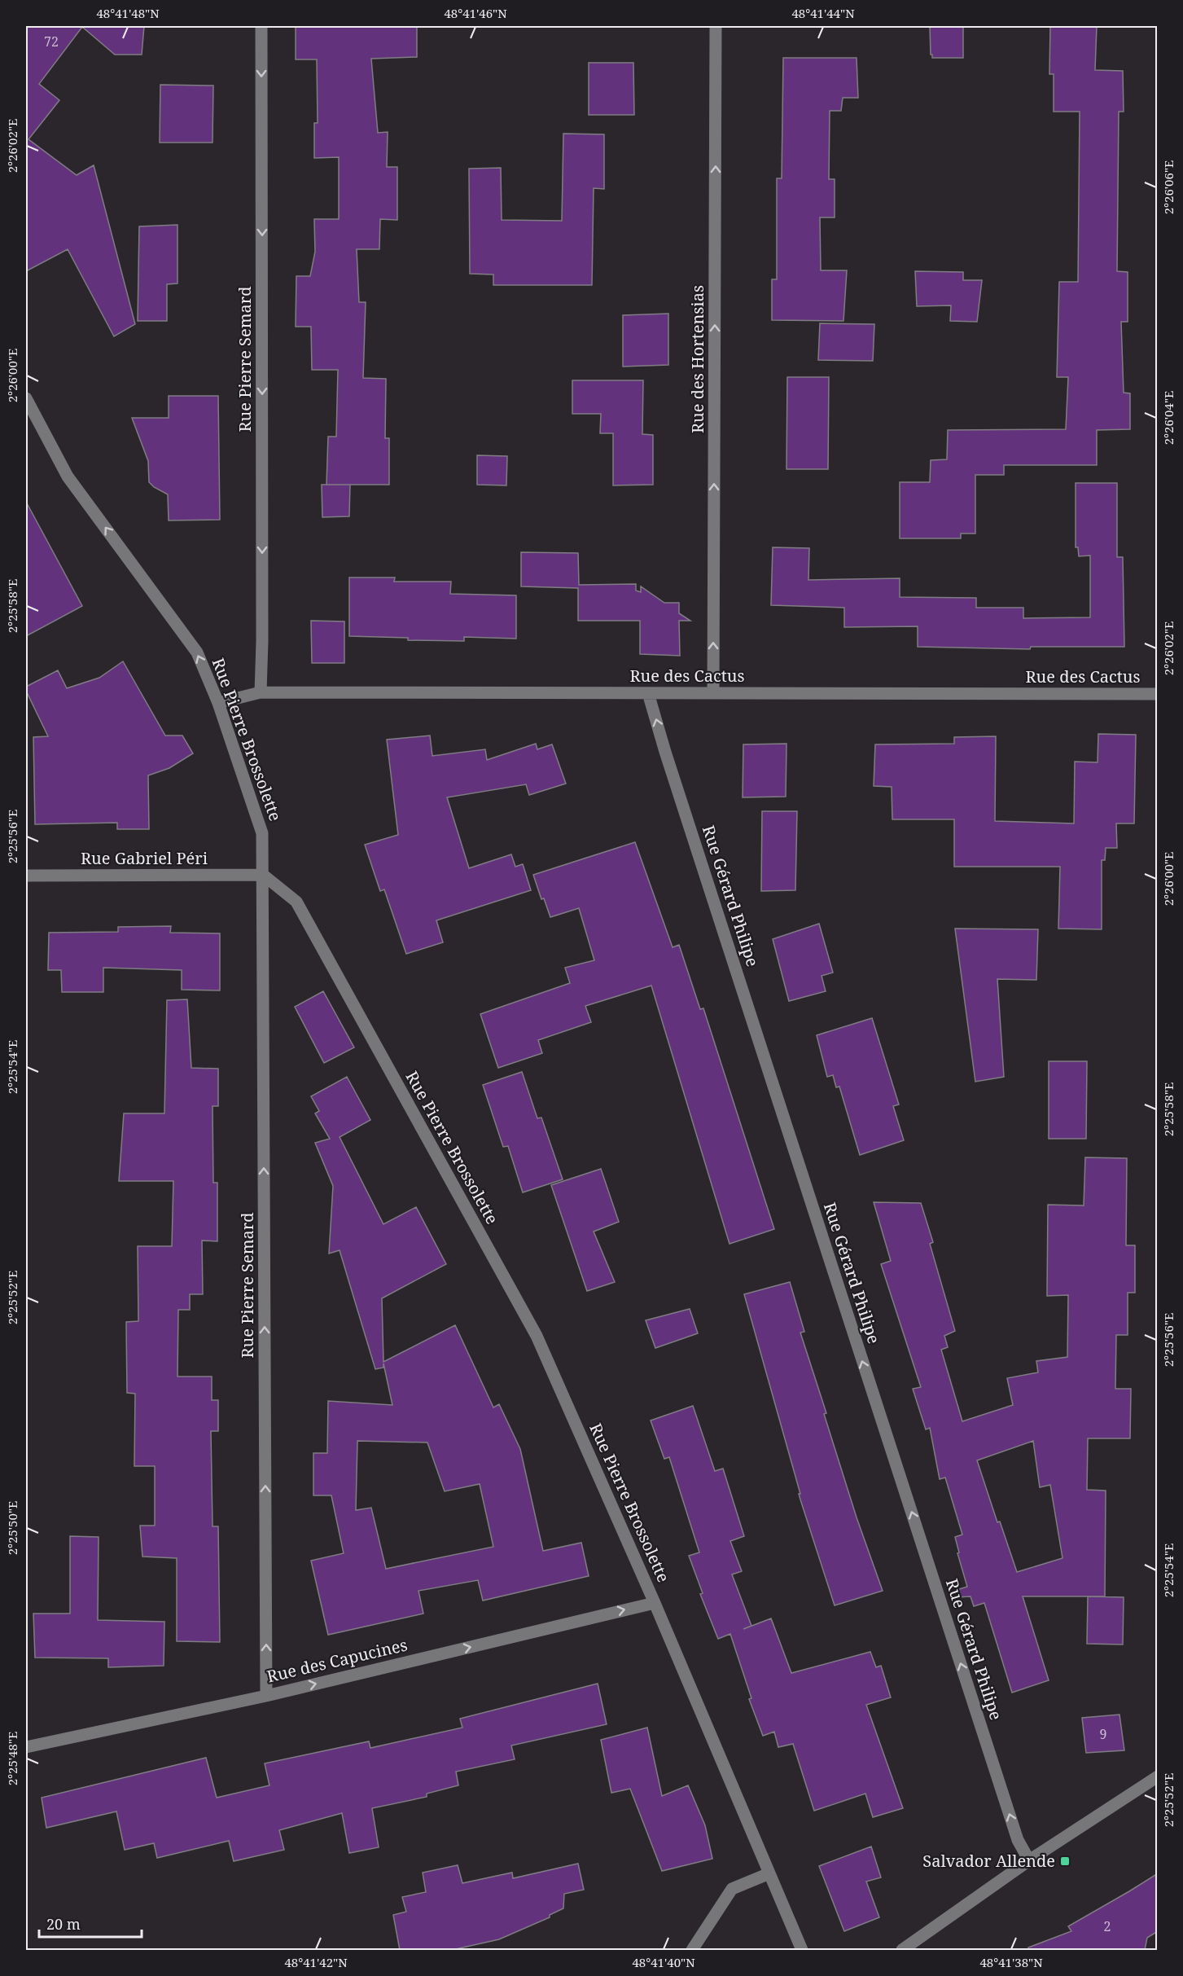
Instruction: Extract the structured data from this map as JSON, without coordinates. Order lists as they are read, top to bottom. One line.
{"streets":{"street":["Rue Pierre Semard","Rue des Hortensias","Rue des Cactus","Rue Pierre Brossolette","Rue Gabriel Péri","Rue Gérard Philipe","Rue des Capucines"]},"crossings":[["Rue Pierre Semard","Rue des Cactus"],["Rue Pierre Semard","Rue Pierre Brossolette"],["Rue Pierre Semard","Rue Gabriel Péri"],["Rue Pierre Semard","Rue des Capucines"],["Rue des Hortensias","Rue des Cactus"],["Rue des Cactus","Rue Pierre Brossolette"],["Rue des Cactus","Rue Gérard Philipe"],["Rue Pierre Brossolette","Rue Gabriel Péri"],["Rue Pierre Brossolette","Rue des Capucines"]],"one_way":["Rue des Hortensias","Rue Gérard Philipe","Rue des Capucines"],"places":{"transit":["Salvador Allende"]},"house_numbers":["72","9","2"],"scale_bar":"20 m","coordinates":["48°41'48\"N","48°41'46\"N","48°41'44\"N","2°26'02\"E","2°26'06\"E","2°26'00\"E","2°26'04\"E","2°25'58\"E","2°25'56\"E","2°25'54\"E","2°25'52\"E","2°25'50\"E","2°25'48\"E","48°41'42\"N","48°41'40\"N","48°41'38\"N"]}
